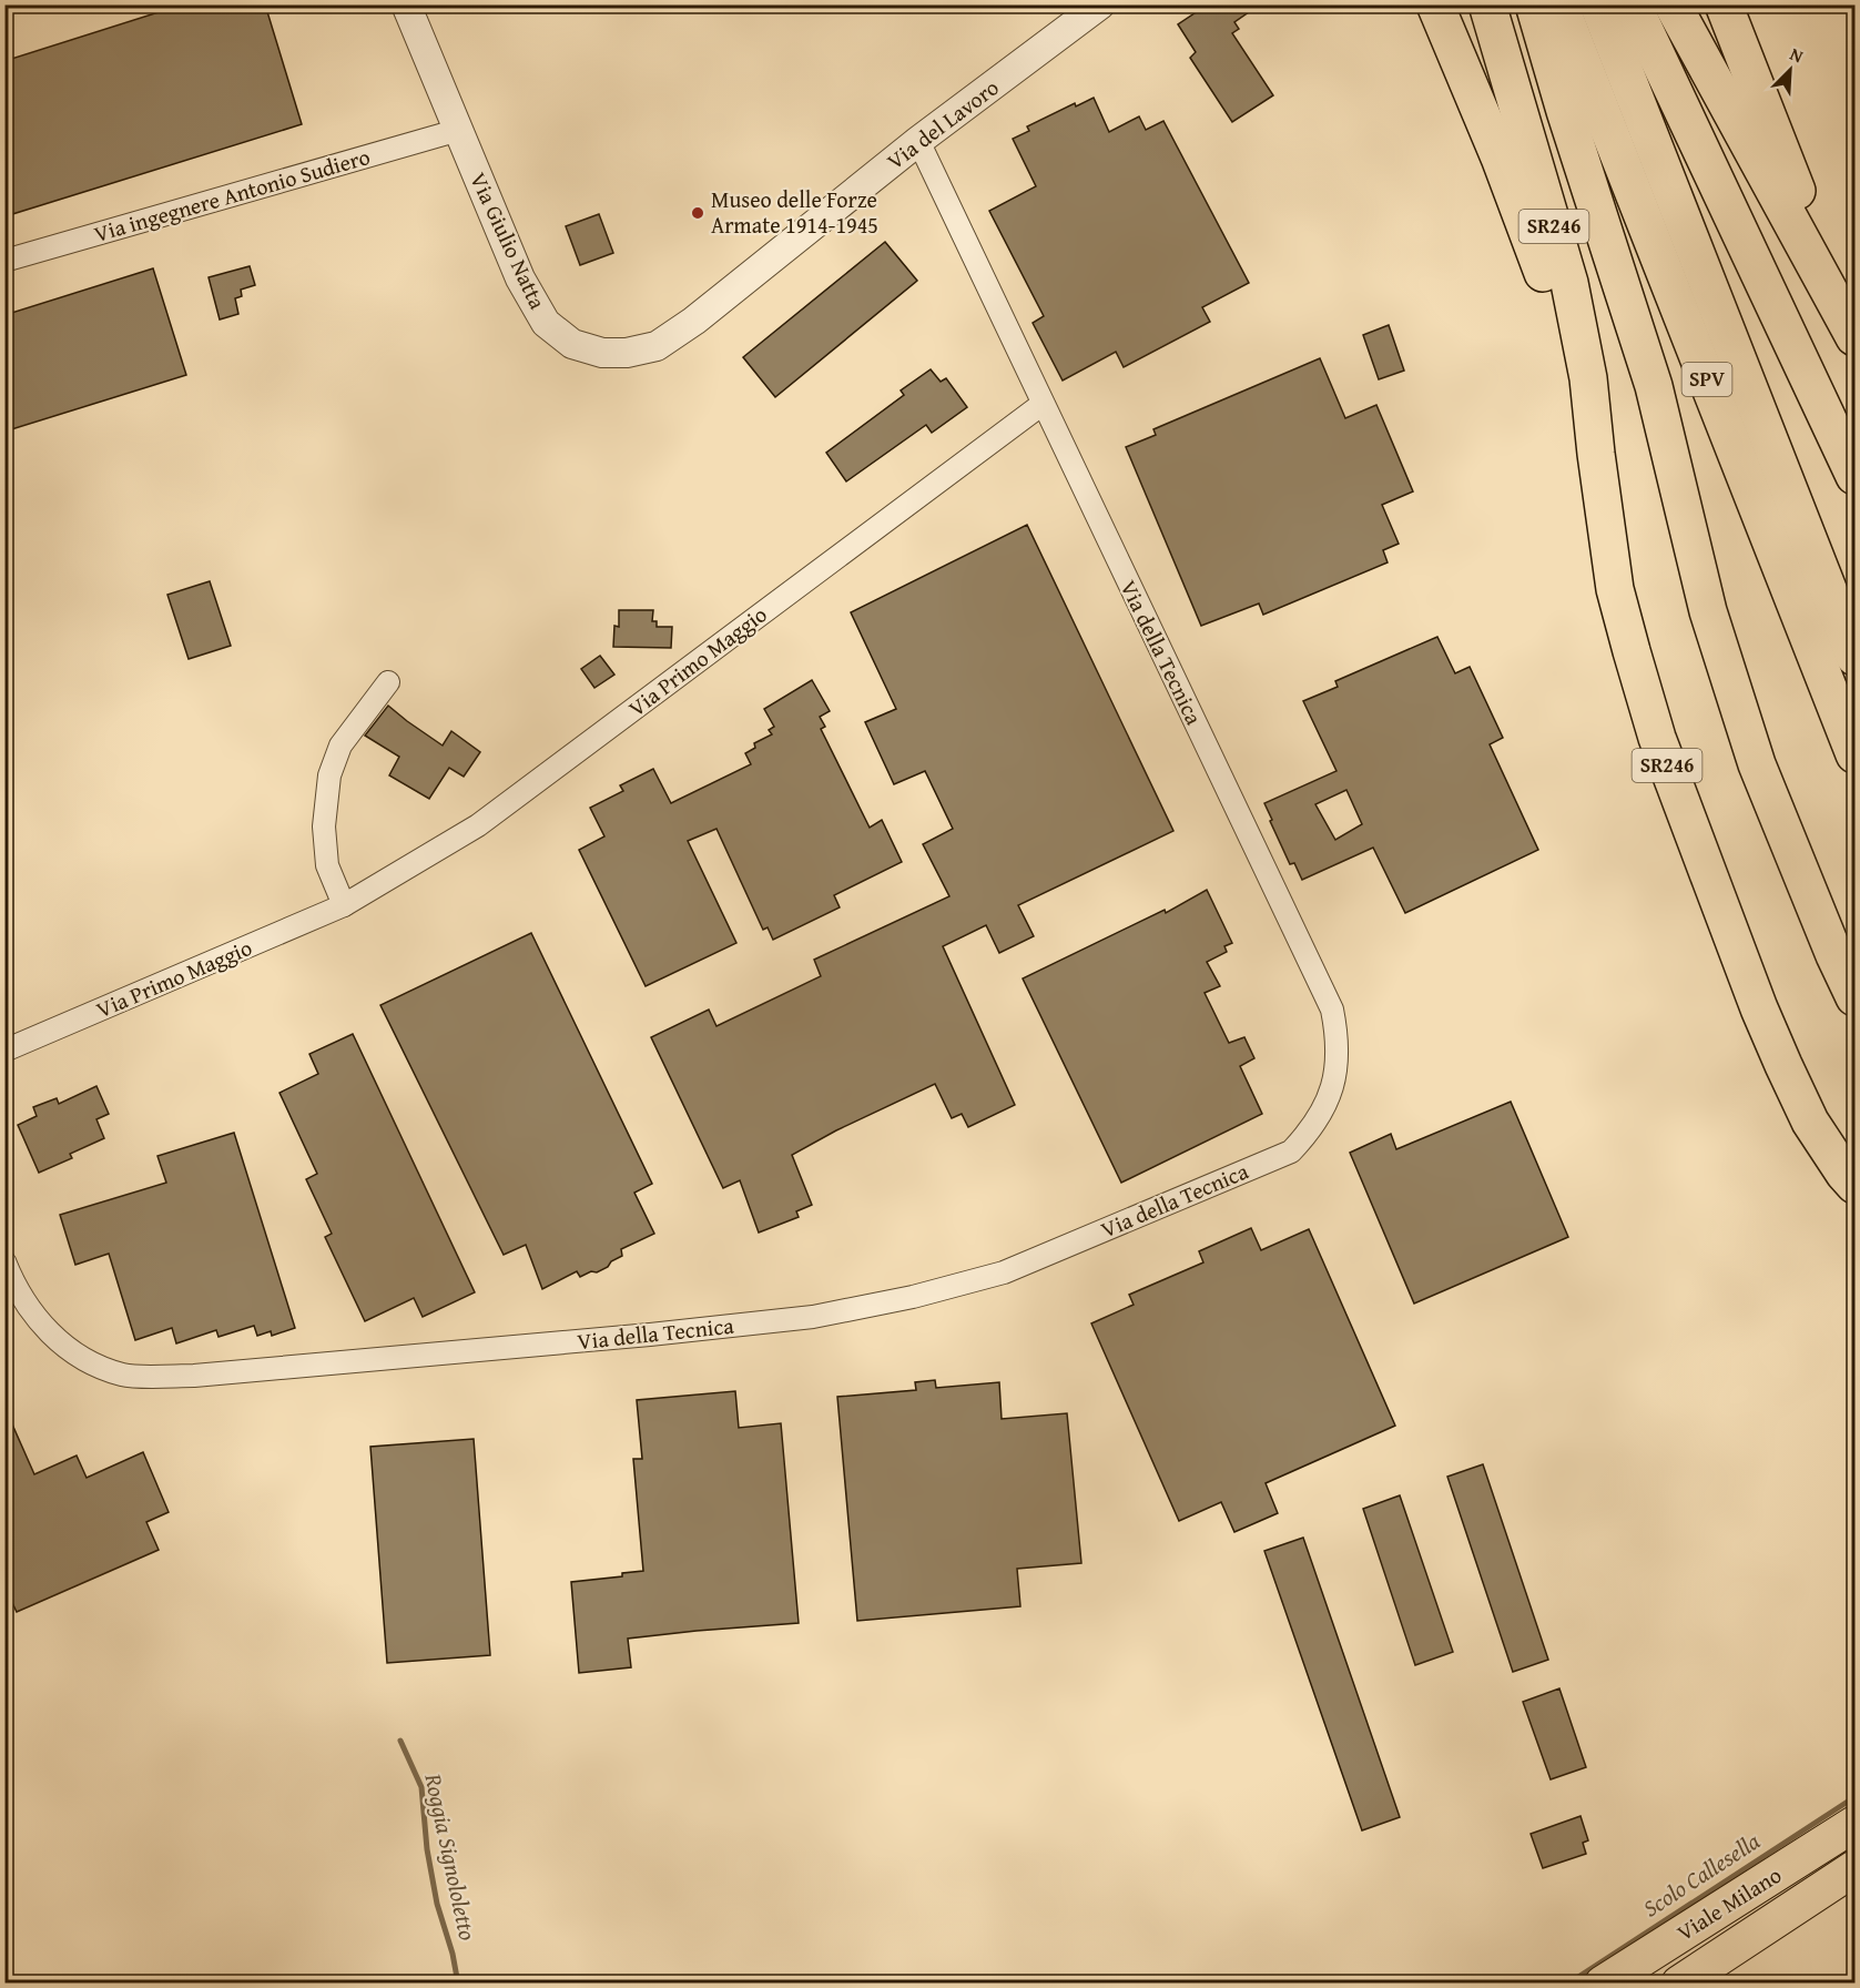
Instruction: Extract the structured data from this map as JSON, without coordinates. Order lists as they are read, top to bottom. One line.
{"streets":{"highway":["SR246","SPV"],"main road":["Viale Milano"],"street":["Via del Lavoro","Via ingegnere Antonio Sudiero","Via Giulio Natta","Via della Tecnica","Via Primo Maggio"]},"crossings":[["Via del Lavoro","Via Giulio Natta"],["Via del Lavoro","Via della Tecnica"],["Via ingegnere Antonio Sudiero","Via Giulio Natta"],["Via della Tecnica","Via Primo Maggio"]],"water":["Roggia Signololetto","Scolo Callesella"],"places":["Museo delle Forze Armate 1914-1945"],"north":"top right"}
